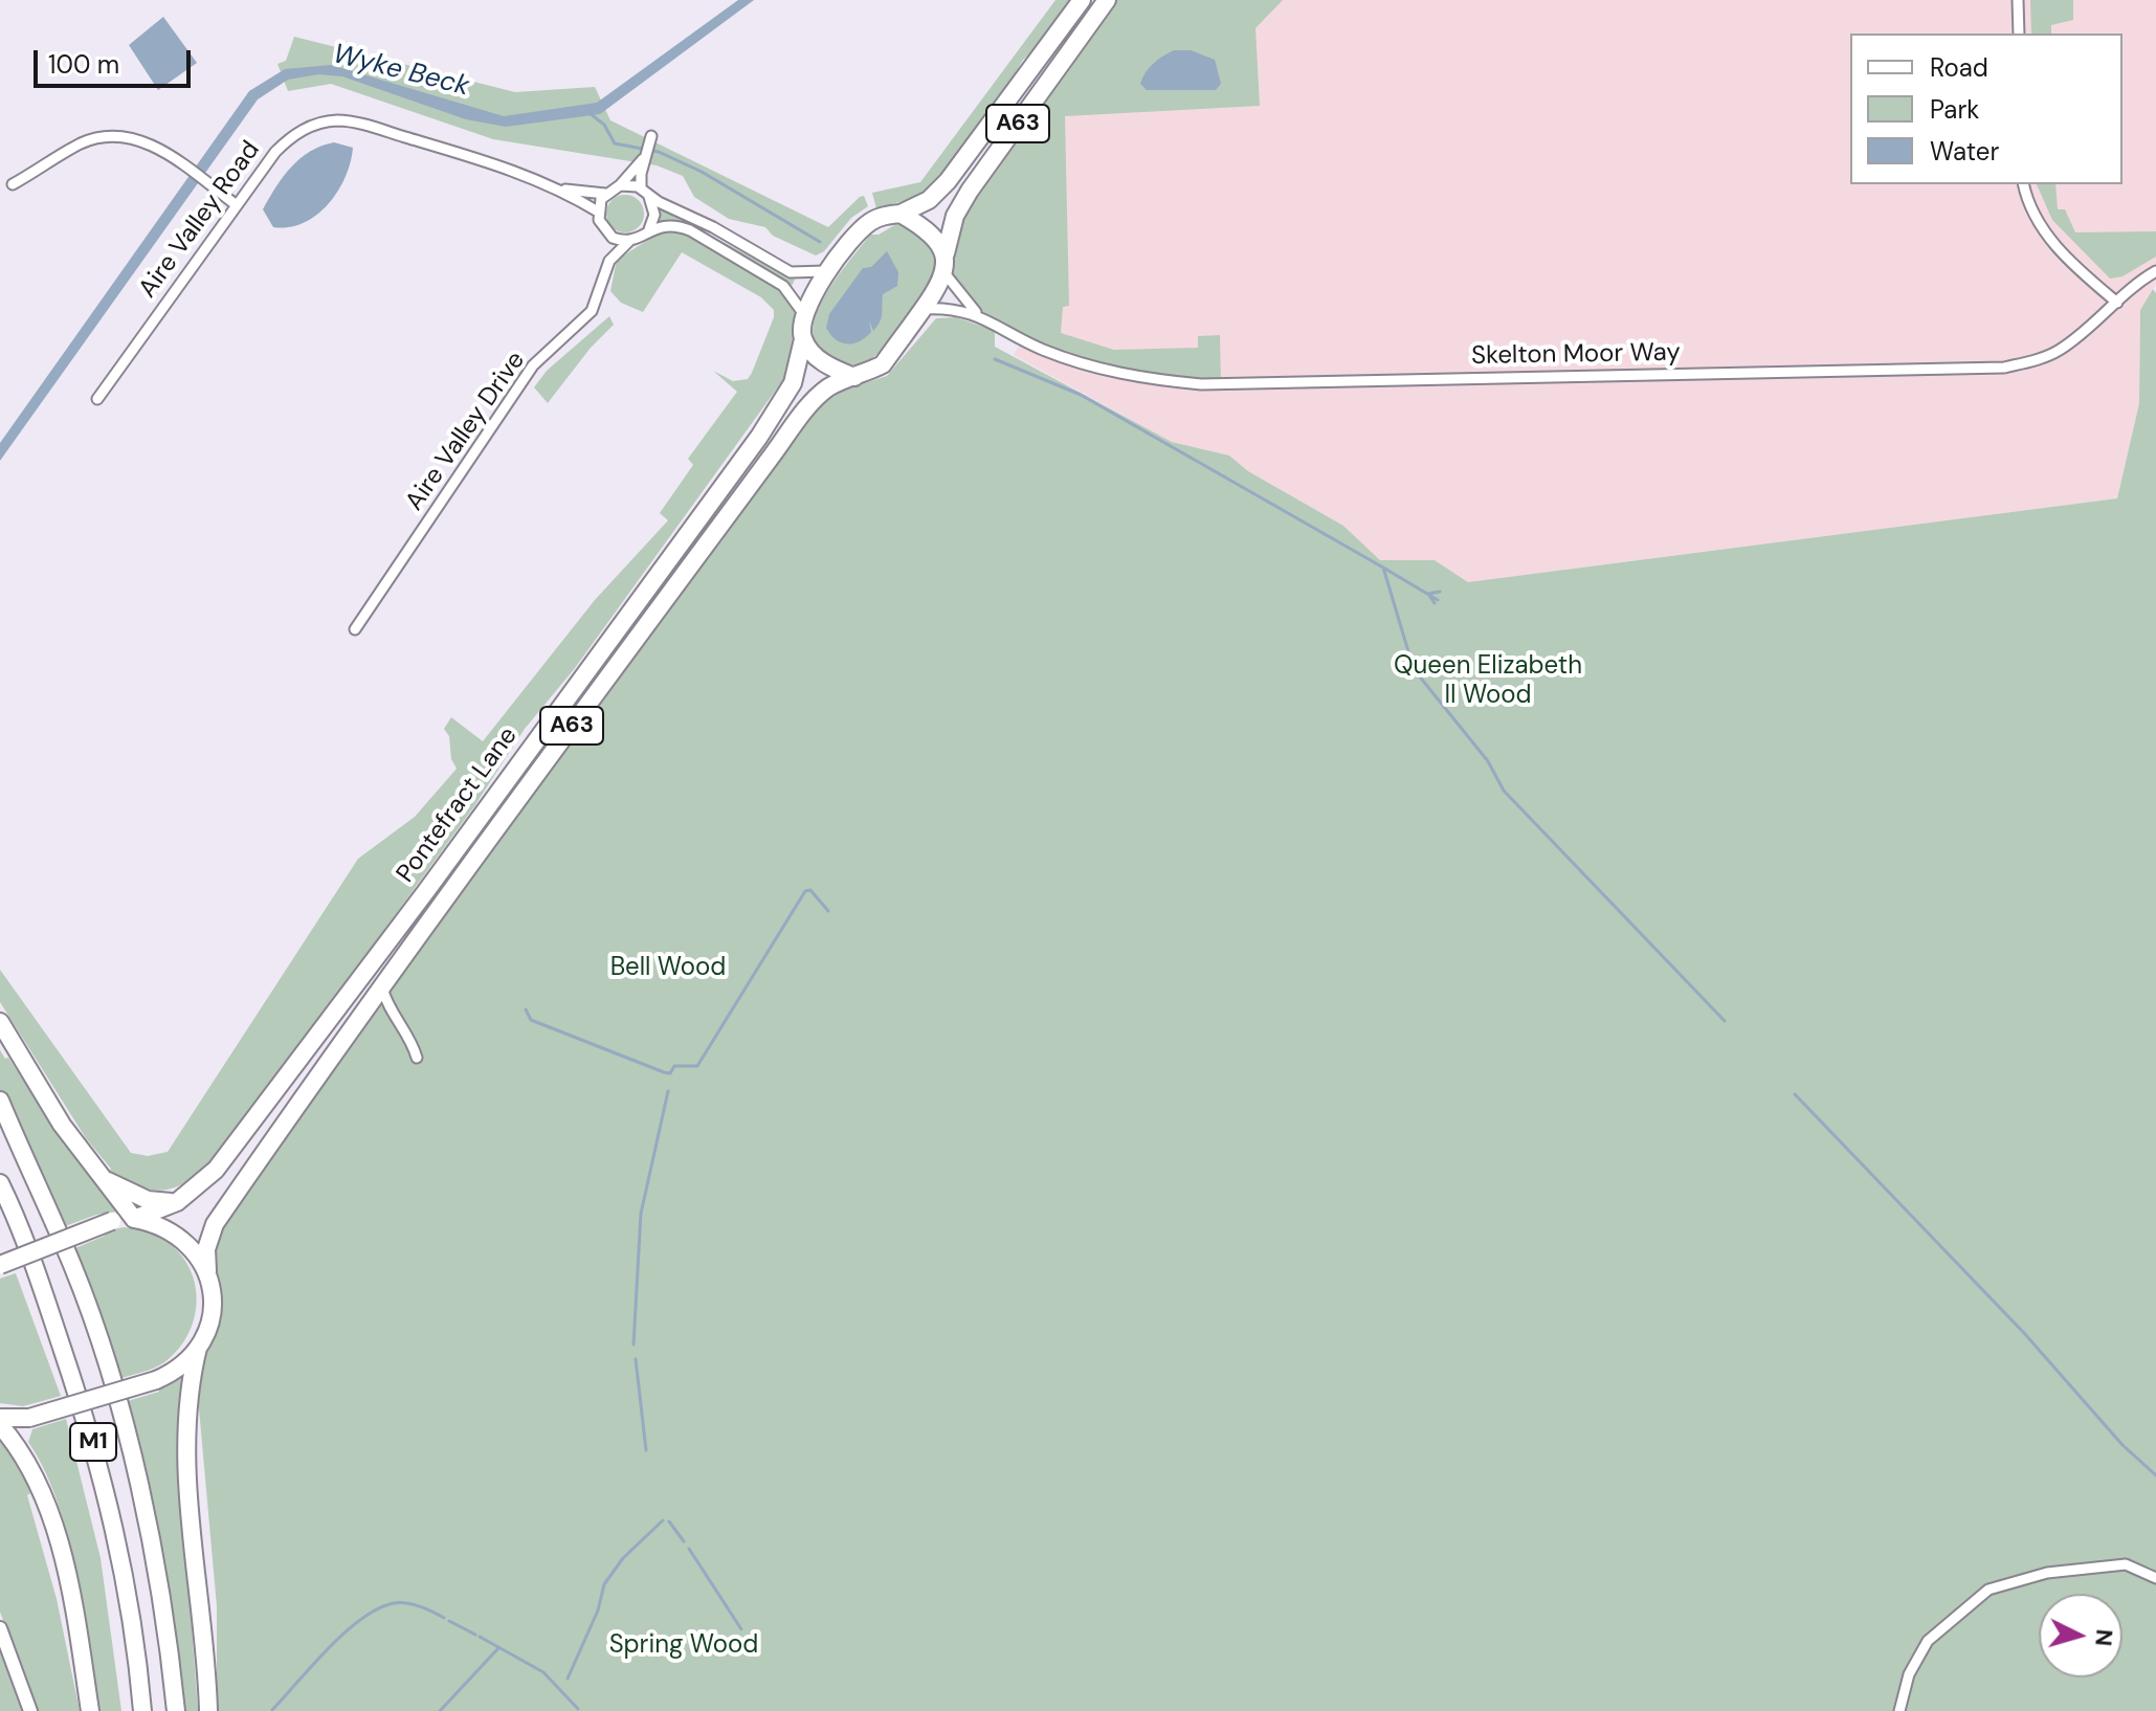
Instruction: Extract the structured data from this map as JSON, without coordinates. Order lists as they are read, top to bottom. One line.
{"streets":{"highway":["A63","Pontefract Lane","M1"],"street":["Aire Valley Road","Skelton Moor Way","Aire Valley Drive"]},"crossings":[["A63","Skelton Moor Way"],["A63","Pontefract Lane"],["Aire Valley Road","Aire Valley Drive"],["Skelton Moor Way","Pontefract Lane"]],"water":["Wyke Beck"],"parks":["Queen Elizabeth II Wood","Bell Wood","Spring Wood"],"legend":["Road","Park","Water"],"scale_bar":"100 m","north":"right"}
